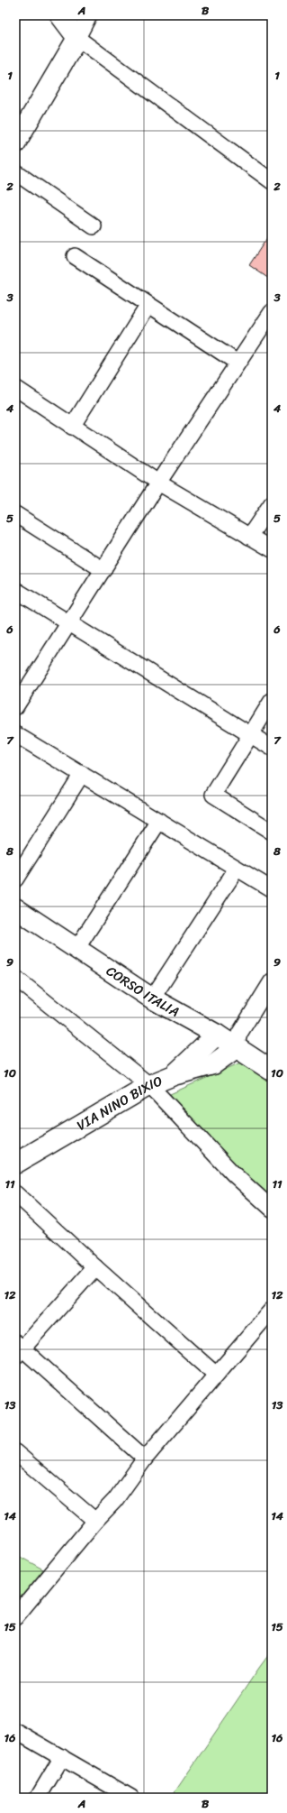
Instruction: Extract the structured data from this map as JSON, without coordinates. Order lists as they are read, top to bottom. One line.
{"streets":{"street":["CORSO ITALIA","VIA NINO BIXIO"]},"crossings":[["CORSO ITALIA","VIA NINO BIXIO"]],"grid":{"columns":["A","B"],"rows":["1","2","3","4","5","6","7","8","9","10","11","12","13","14","15","16"]}}
